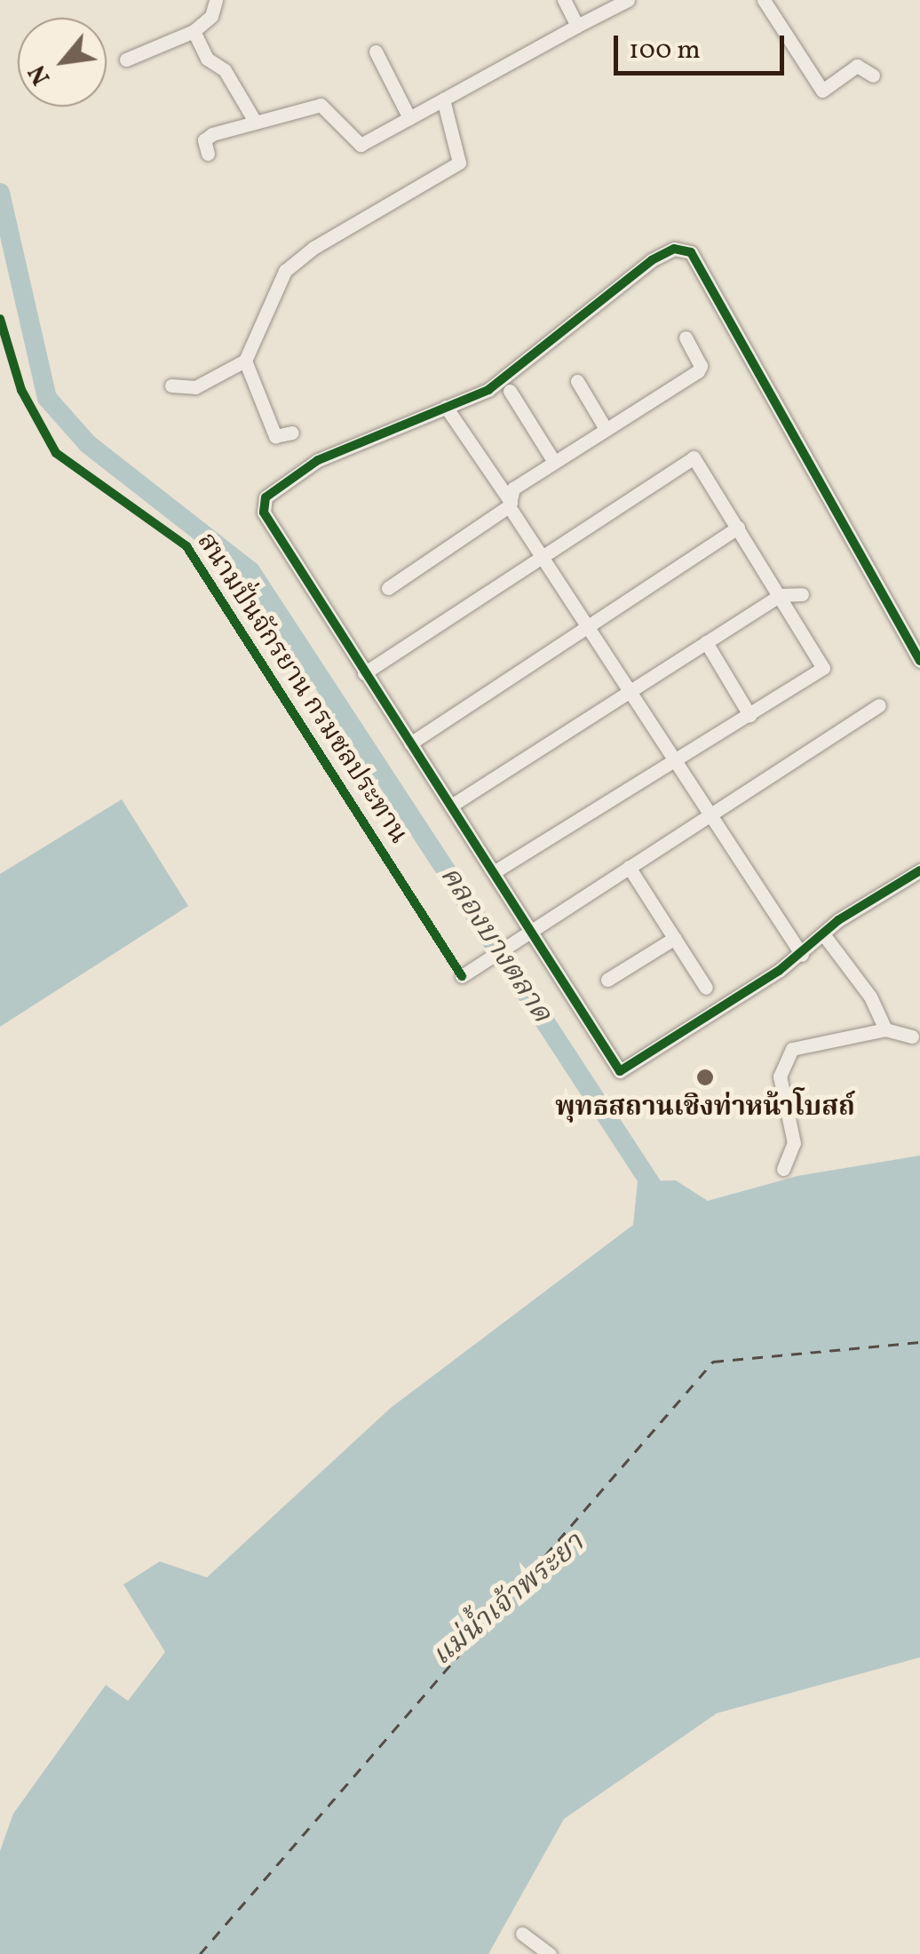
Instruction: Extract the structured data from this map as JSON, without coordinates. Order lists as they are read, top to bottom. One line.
{"streets":{"cycle path":["สนามปั่นจักรยาน กรมชลประทาน"]},"water":["คลองบางตลาด","แม่น้ำเจ้าพระยา"],"places":["พุทธสถานเชิงท่าหน้าโบสถ์"],"scale_bar":"100 m","north":"bottom left"}
